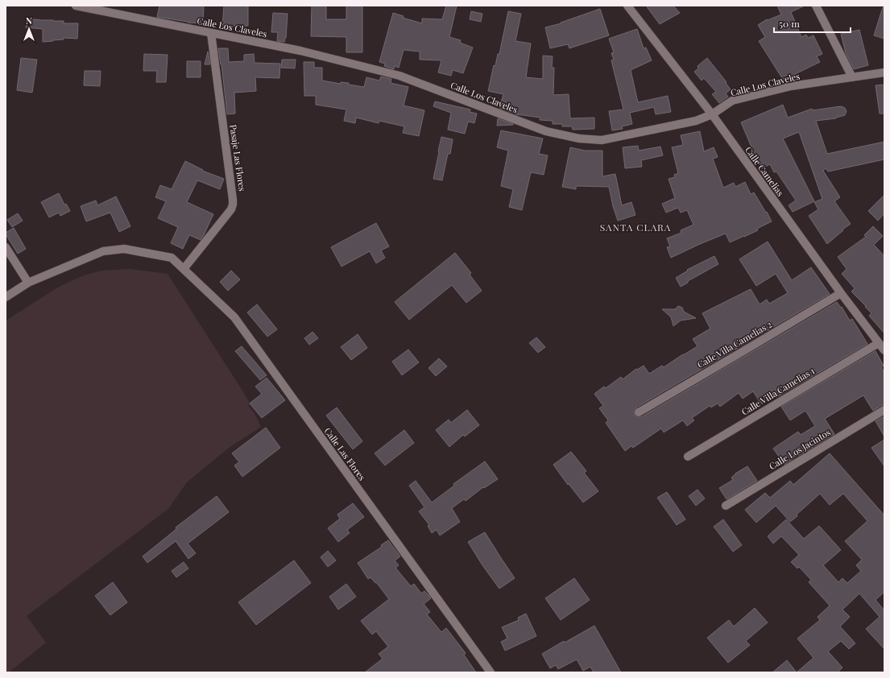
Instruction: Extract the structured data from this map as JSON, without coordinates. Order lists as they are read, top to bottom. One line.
{"streets":{"street":["Calle Los Claveles","Pasaje Las Flores","Calle Camelias","Calle Villa Camelias 2","Calle Villa Camelias 1","Calle Los Jacintos","Calle Las Flores"]},"crossings":[["Calle Los Claveles","Pasaje Las Flores"],["Calle Los Claveles","Calle Camelias"],["Pasaje Las Flores","Calle Las Flores"],["Calle Camelias","Calle Villa Camelias 2"],["Calle Camelias","Calle Villa Camelias 1"]],"districts":["SANTA CLARA"],"scale_bar":"50 m","north":"top"}
